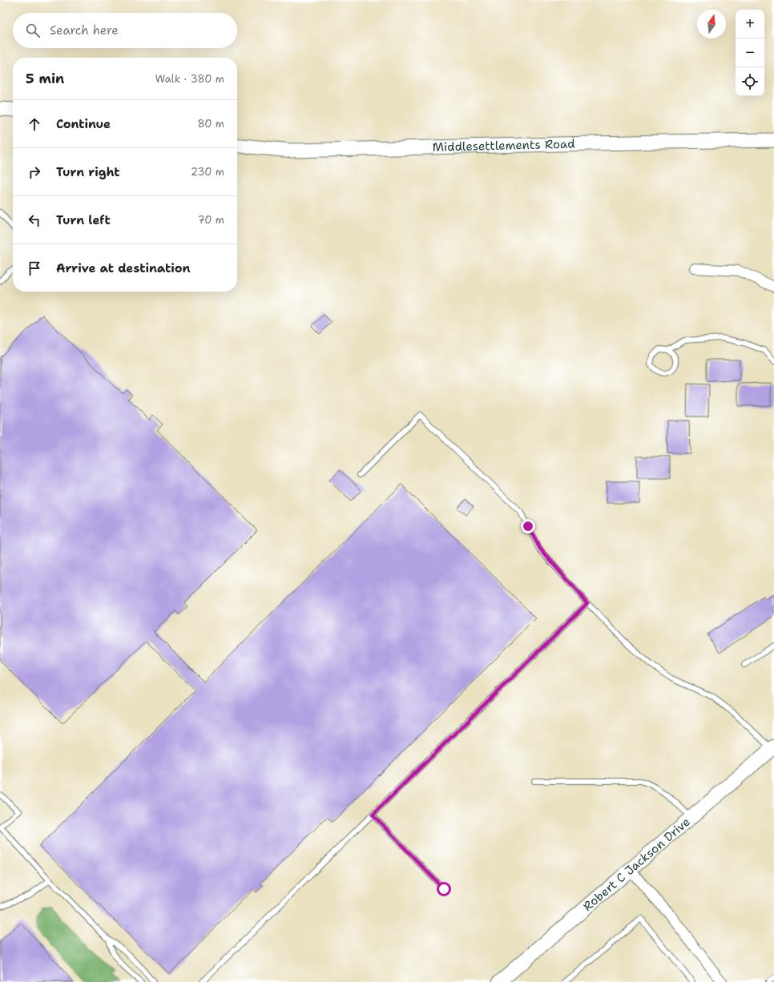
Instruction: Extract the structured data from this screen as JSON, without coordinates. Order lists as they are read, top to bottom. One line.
{"streets":{"street":["Middlesettlements Road","Robert C Jackson Drive"]},"north":"top","page":{"map_buttons":["+","−"],"search":"Search here","heading":["5 min","Walk · 380 m"],"list":[["Continue","80 m"],["Turn right","230 m"],["Turn left","70 m"],"Arrive at destination"]}}
